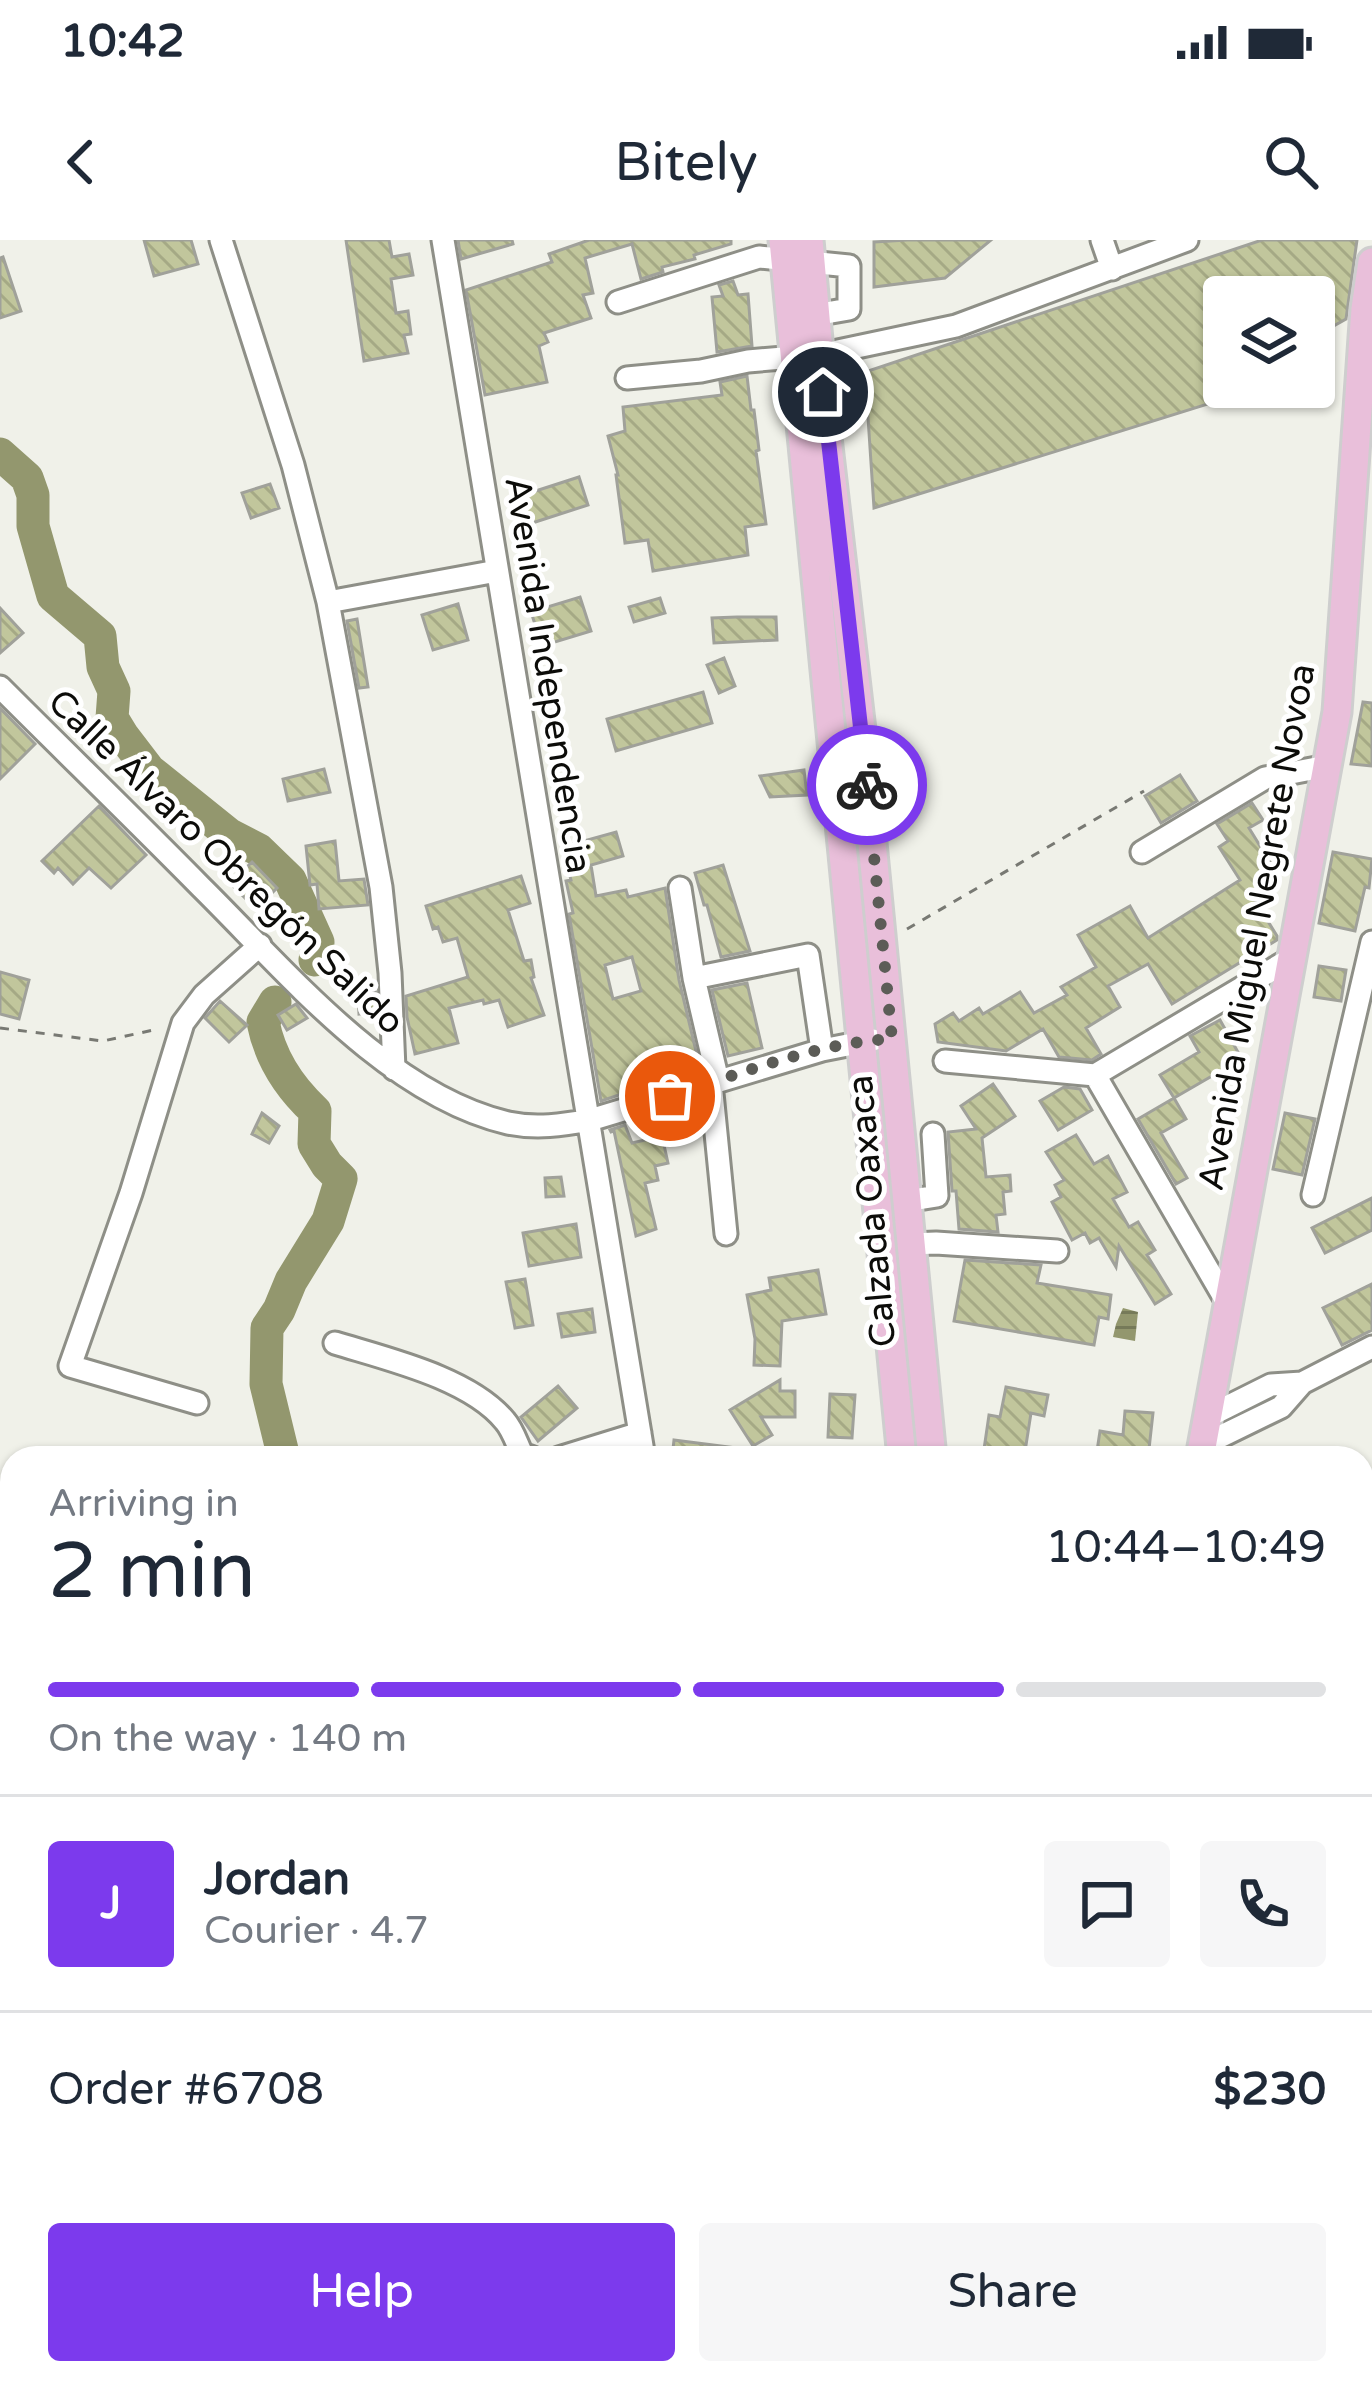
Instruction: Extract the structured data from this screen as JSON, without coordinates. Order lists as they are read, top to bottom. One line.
{"streets":{"main road":["Avenida Miguel Negrete Novoa","Calzada Oaxaca"],"street":["Avenida Independencia","Calle Álvaro Obregón Salido"]},"crossings":[["Avenida Independencia","Calle Álvaro Obregón Salido"],["Calle Álvaro Obregón Salido","Calzada Oaxaca"]],"page":{"status":"10:42","header":"Bitely","heading":["2 min","Arriving in","10:44–10:49"],"panel":["Jordan","Courier · 4.7","Order #6708","$230"],"bar":"On the way · 140 m","round":"J","buttons":["Help","Share"]}}
